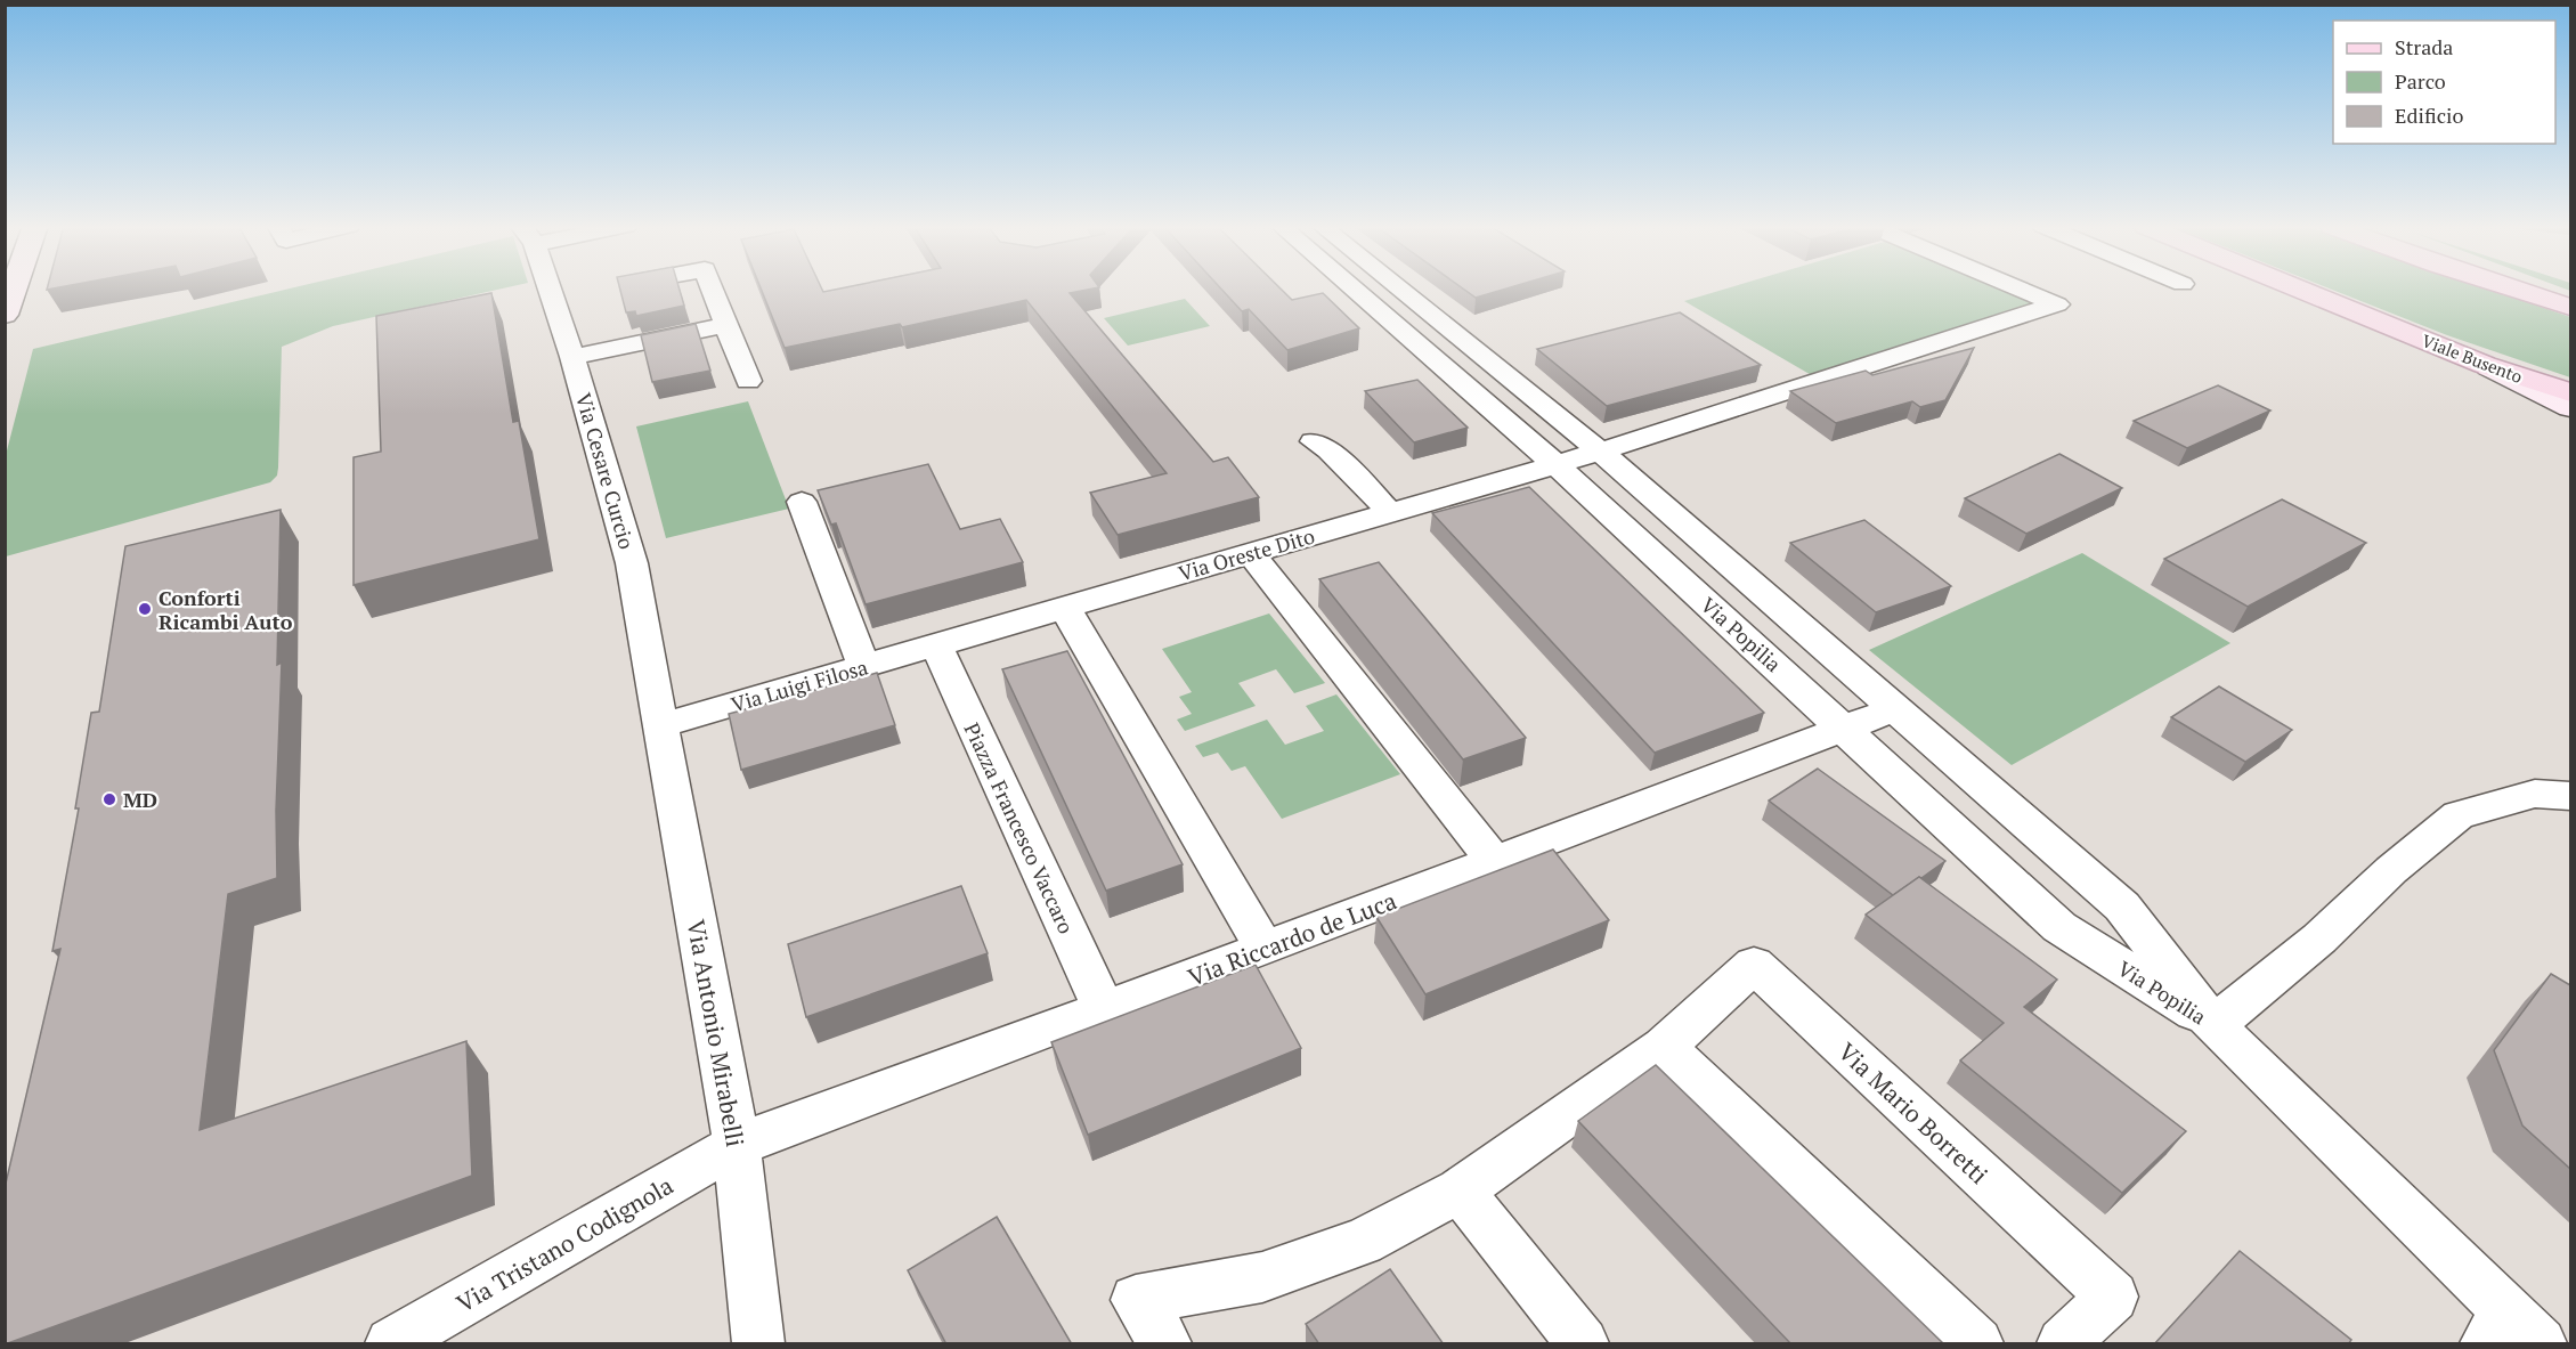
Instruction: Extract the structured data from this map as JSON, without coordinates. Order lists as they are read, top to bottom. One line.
{"streets":{"main road":["Viale Busento"],"street":["Via Cesare Curcio","Via Oreste Dito","Via Popilia","Via Luigi Filosa","Piazza Francesco Vaccaro","Via Riccardo de Luca","Via Antonio Mirabelli","Via Mario Borretti","Via Tristano Codignola"]},"crossings":[["Via Cesare Curcio","Via Luigi Filosa"],["Via Cesare Curcio","Via Antonio Mirabelli"],["Via Oreste Dito","Via Popilia"],["Via Oreste Dito","Via Luigi Filosa"],["Via Oreste Dito","Piazza Francesco Vaccaro"],["Via Popilia","Via Riccardo de Luca"],["Via Luigi Filosa","Piazza Francesco Vaccaro"],["Via Luigi Filosa","Via Antonio Mirabelli"],["Piazza Francesco Vaccaro","Via Riccardo de Luca"],["Via Riccardo de Luca","Via Antonio Mirabelli"],["Via Riccardo de Luca","Via Tristano Codignola"],["Via Antonio Mirabelli","Via Tristano Codignola"]],"places":["Conforti Ricambi Auto","MD"],"legend":["Strada","Parco","Edificio"]}
